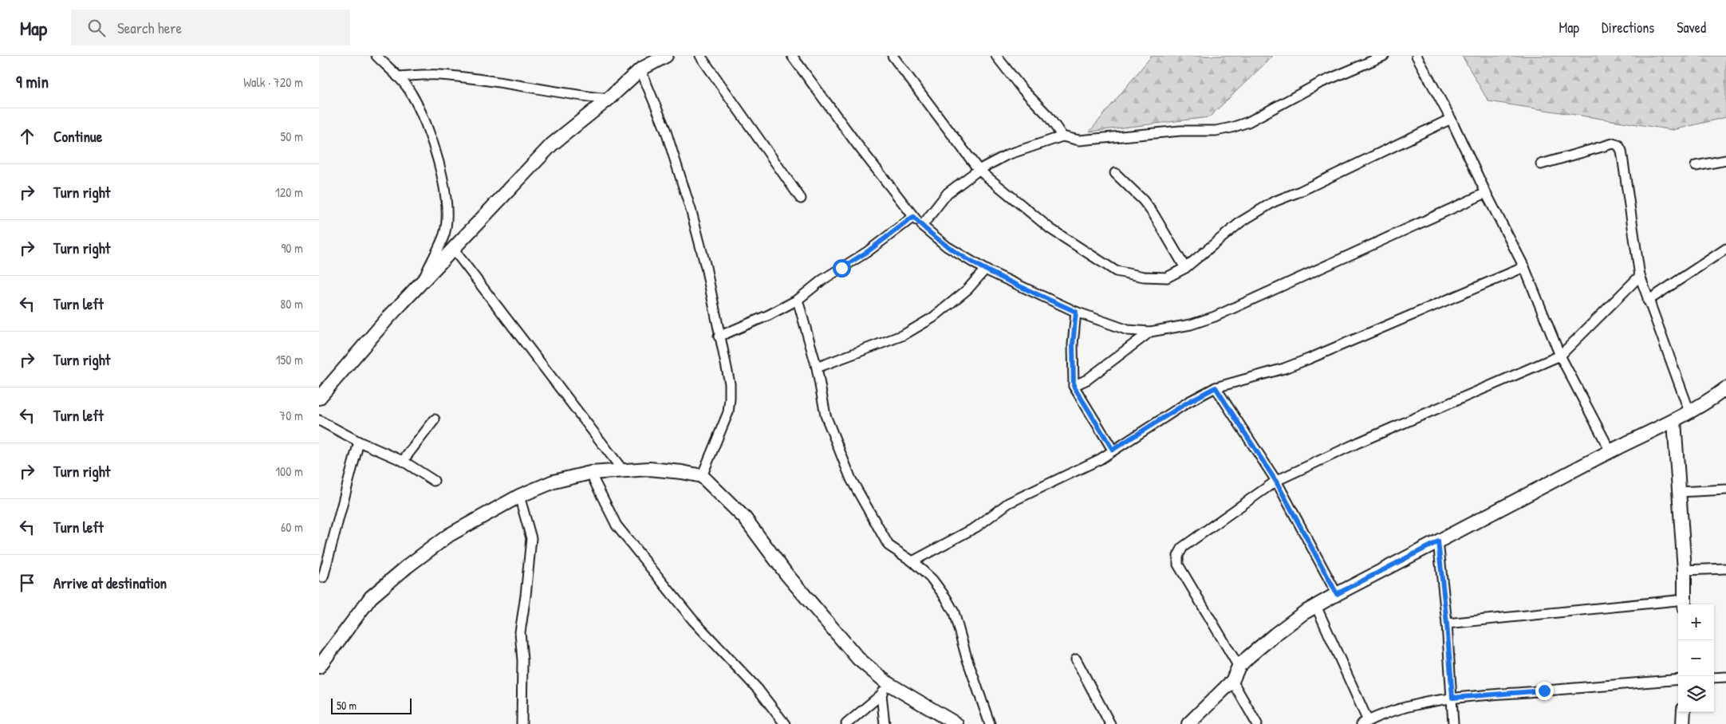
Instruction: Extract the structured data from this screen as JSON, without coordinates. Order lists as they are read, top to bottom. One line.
{"scale_bar":"50 m","page":{"header":"Map","search":"Search here","nav":["Map","Directions","Saved"],"heading":["9 min","Walk · 720 m"],"list":[["Continue","50 m"],["Turn right","120 m"],["Turn right","90 m"],["Turn left","80 m"],["Turn right","150 m"],["Turn left","70 m"],["Turn right","100 m"],["Turn left","60 m"],"Arrive at destination"],"map_buttons":["+","−"],"scale":"50 m"}}
